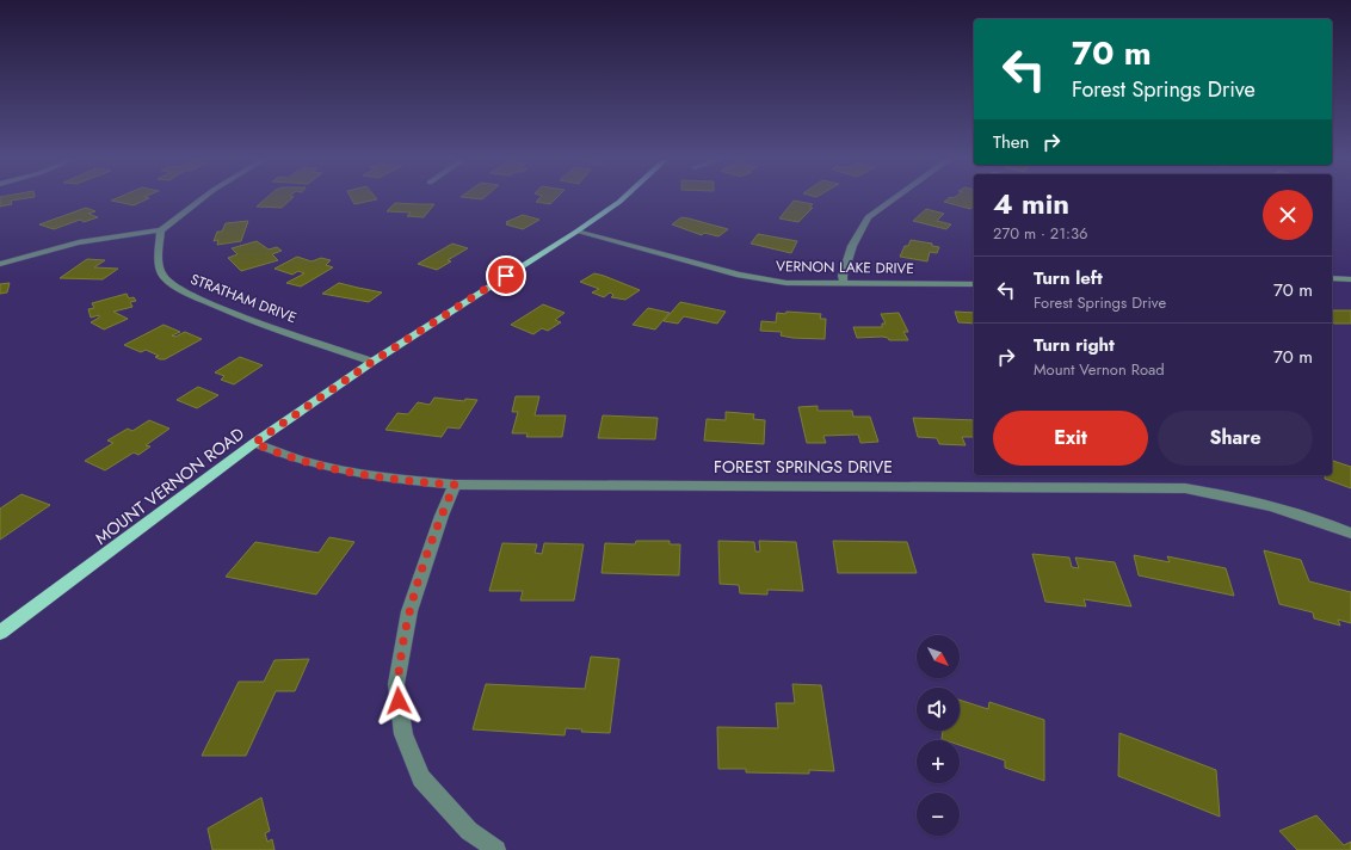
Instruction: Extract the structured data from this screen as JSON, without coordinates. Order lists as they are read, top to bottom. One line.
{"streets":{"main road":["MOUNT VERNON ROAD"],"street":["VERNON LAKE DRIVE","STRATHAM DRIVE","FOREST SPRINGS DRIVE"]},"crossings":[["VERNON LAKE DRIVE","MOUNT VERNON ROAD"],["STRATHAM DRIVE","MOUNT VERNON ROAD"],["FOREST SPRINGS DRIVE","MOUNT VERNON ROAD"]],"north":"bottom right","page":{"turn":["70 m","Forest Springs Drive"],"then":"Then","heading":["4 min","270 m · 21:36"],"list":[{"name":"Turn left","note":"Forest Springs Drive","value":"70 m"},{"name":"Turn right","note":"Mount Vernon Road","value":"70 m"}],"buttons":["Exit","Share"],"map_buttons":["+","−"]}}
